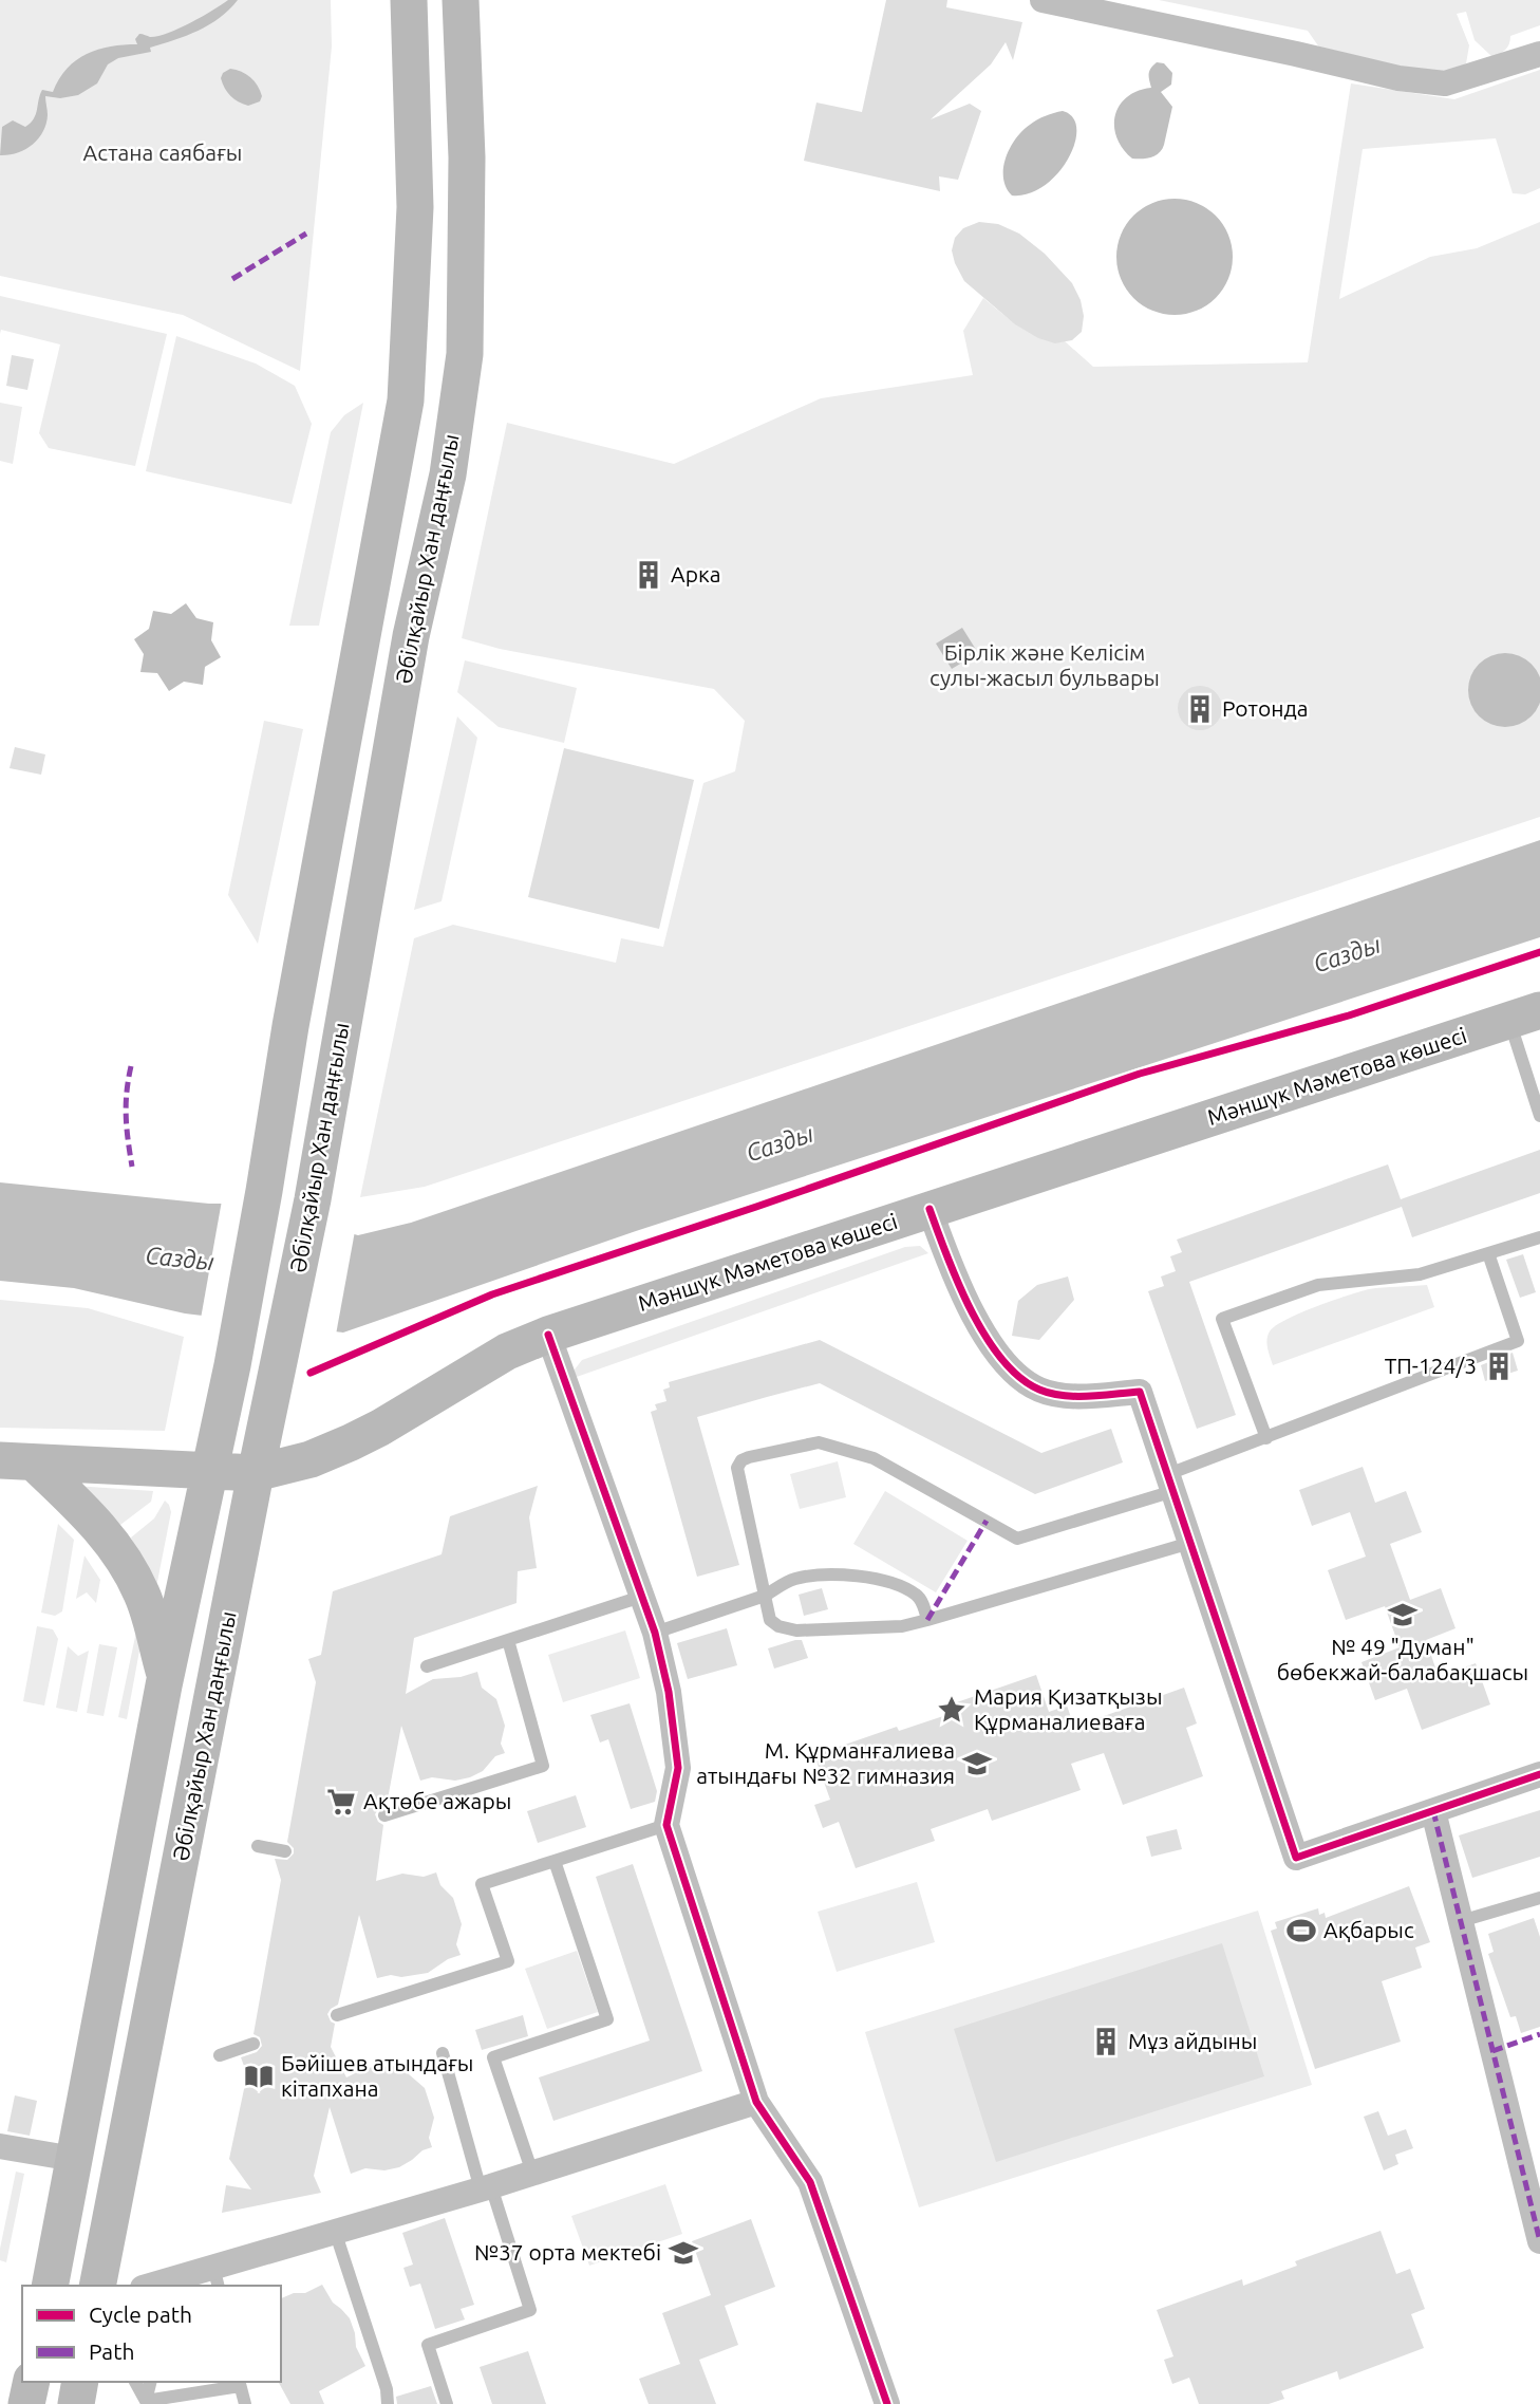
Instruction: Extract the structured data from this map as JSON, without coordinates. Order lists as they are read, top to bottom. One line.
{"streets":{"main road":["Әбілқайыр Хан даңғылы","Мәншүк Мәметова көшесі"]},"crossings":[["Әбілқайыр Хан даңғылы","Мәншүк Мәметова көшесі"]],"water":["Сазды"],"parks":["Астана саябағы","Бірлік және Келісім сулы-жасыл бульвары"],"places":{"building":["Арка","Ротонда","ТП-124/3","Мұз айдыны"],"school or university":["№ 49 \"Думан\" бөбекжай-балабақшасы","М. Құрманғалиева атындағы №32 гимназия","№37 орта мектебі"],"place":["Мария Қизатқызы Құрманалиеваға"],"supermarket":["Ақтөбе ажары"],"sports":["Ақбарыс"],"library":["Бәйішев атындағы кітапхана"]},"legend":["Cycle path","Path"]}
